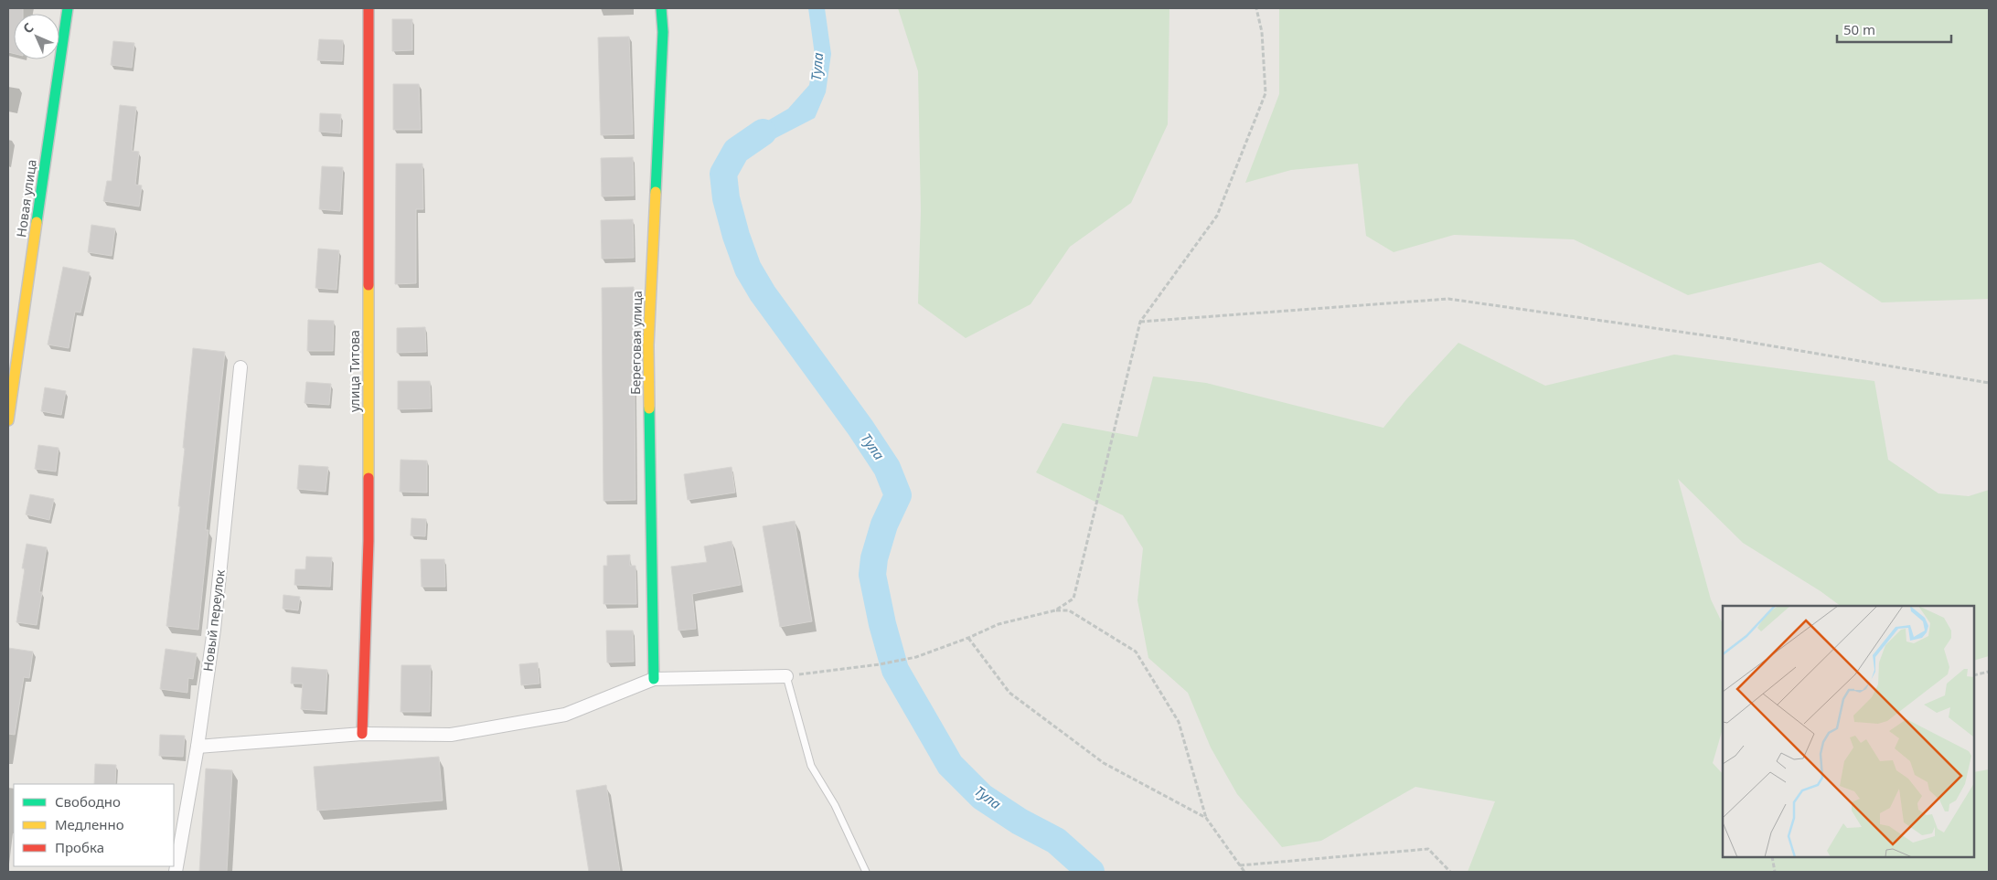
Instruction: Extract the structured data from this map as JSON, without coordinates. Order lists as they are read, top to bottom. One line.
{"streets":{"street":["Новая улица","Береговая улица","улица Титова","Новый переулок"]},"water":["Тула"],"legend":["Свободно","Медленно","Пробка"],"scale_bar":"50 m","north":"top left"}
